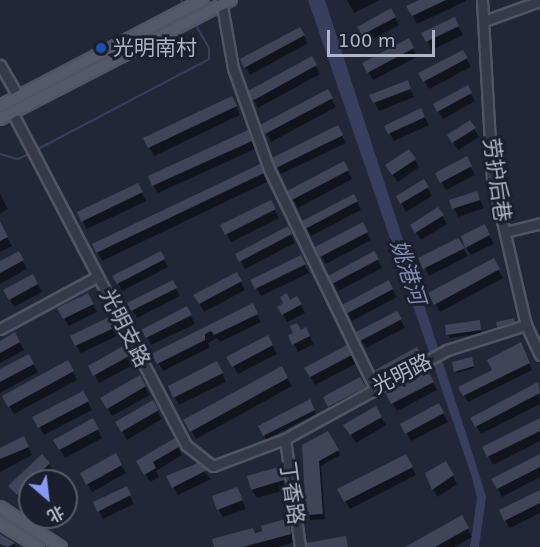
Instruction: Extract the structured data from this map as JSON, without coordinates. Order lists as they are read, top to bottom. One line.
{"streets":{"street":["劳护后巷","光明支路","光明路","丁香路"]},"crossings":[["劳护后巷","光明路"],["光明支路","光明路"],["光明支路","丁香路"],["光明路","丁香路"]],"water":["姚港河"],"places":["光明南村"],"scale_bar":"100 m","north":"bottom right"}
